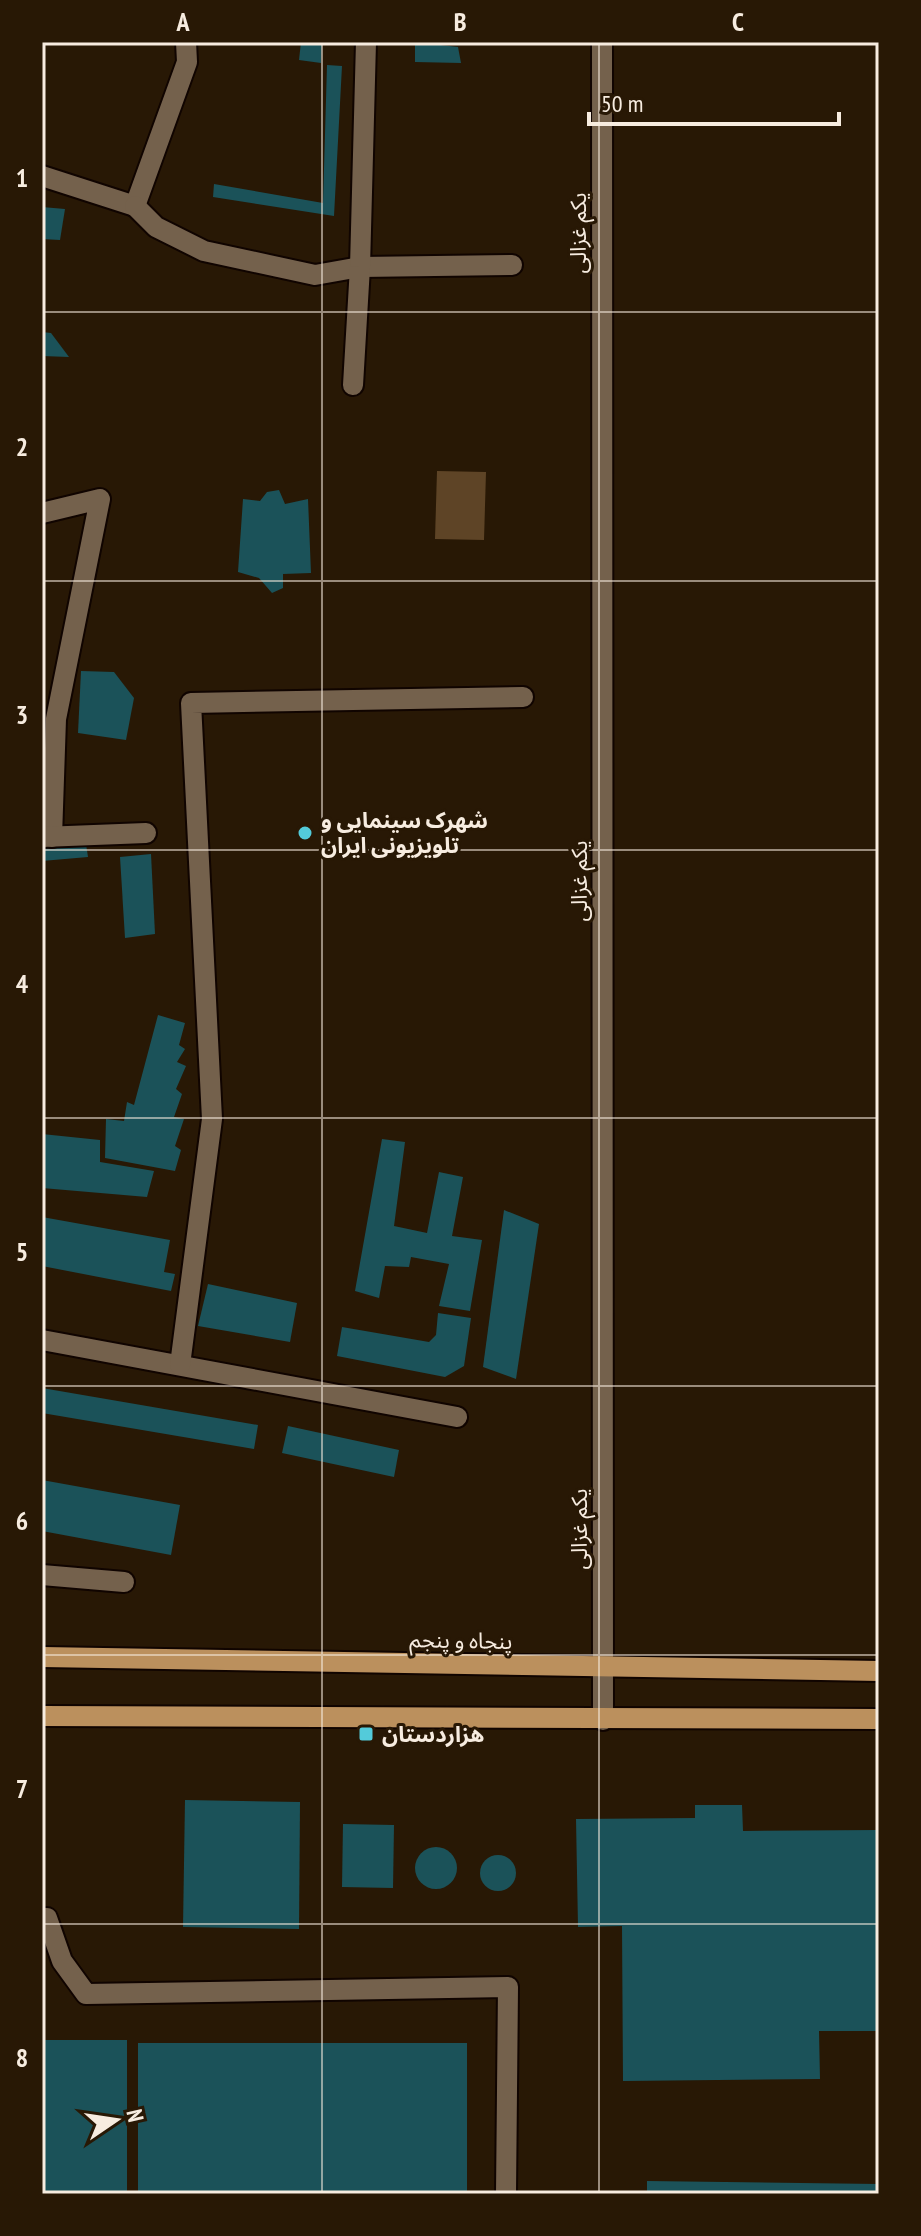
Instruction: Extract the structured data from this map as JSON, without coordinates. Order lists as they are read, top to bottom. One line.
{"streets":{"main road":["پنجاه و پنجم"],"street":["یکم غزالی"]},"crossings":[["یکم غزالی","پنجاه و پنجم"]],"places":{"other":["شهرک سینمایی و تلویزیونی ایران"],"transit":["هزاردستان"]},"scale_bar":"50 m","north":"right","grid":{"columns":["A","B","C"],"rows":["1","2","3","4","5","6","7","8"]}}
